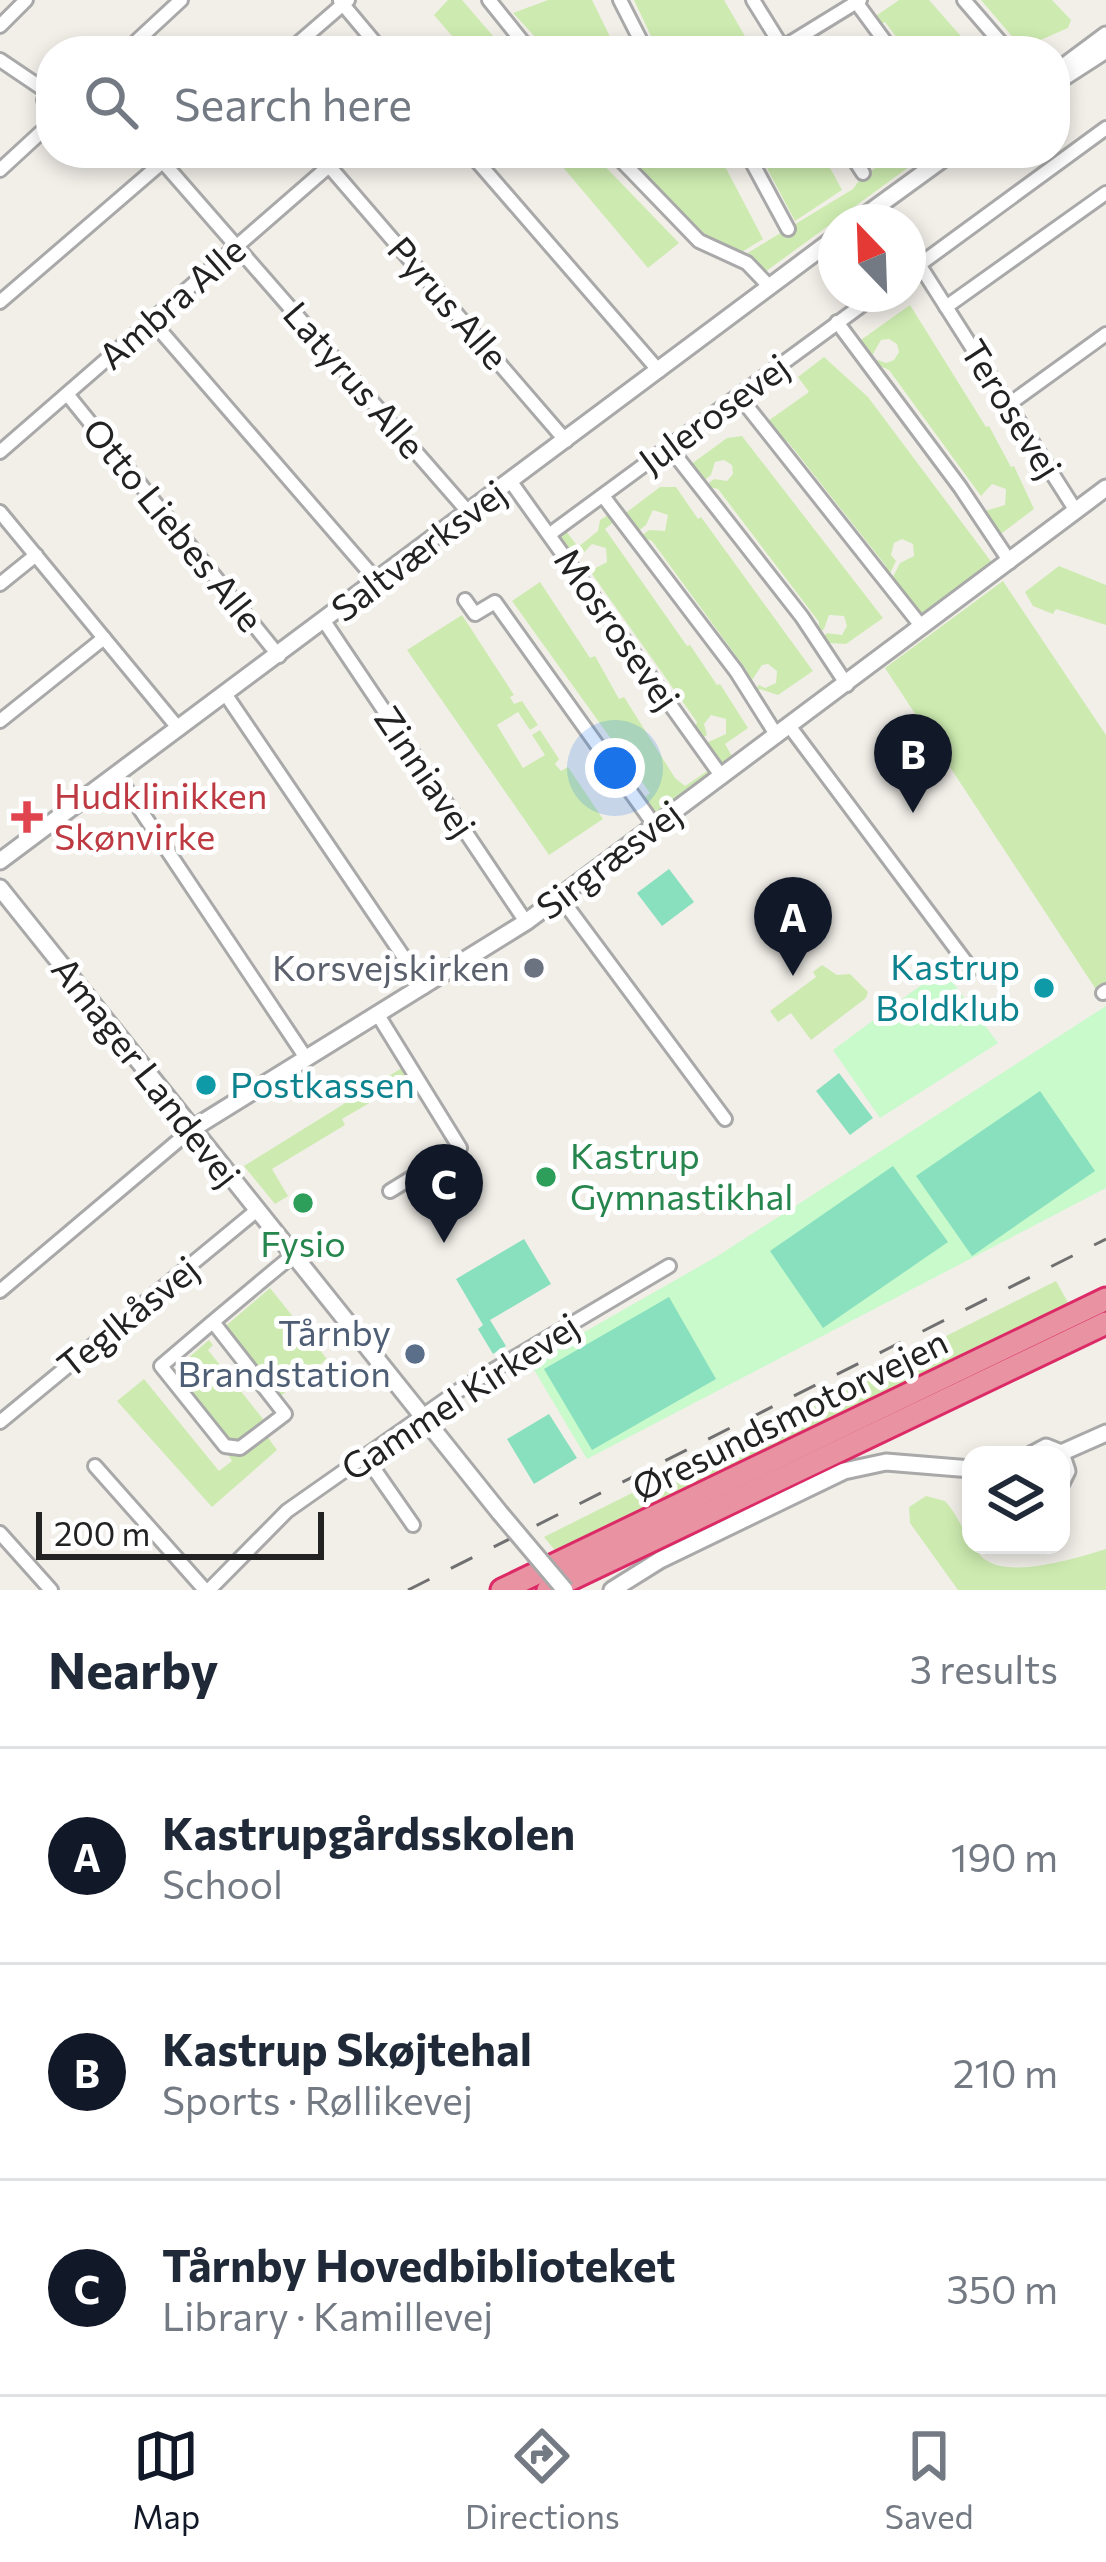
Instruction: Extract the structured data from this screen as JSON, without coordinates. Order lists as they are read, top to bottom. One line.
{"streets":{"highway":["Øresundsmotorvejen"],"street":["Ambra Alle","Pyrus Alle","Latyrus Alle","Terosevej","Julerosevej","Otto Liebes Alle","Saltværksvej","Mosrosevej","Zinniavej","Sirgræsvej","Amager Landevej","Teglkåsvej","Gammel Kirkevej"]},"crossings":[["Ambra Alle","Latyrus Alle"],["Ambra Alle","Otto Liebes Alle"],["Pyrus Alle","Saltværksvej"],["Latyrus Alle","Saltværksvej"],["Terosevej","Sirgræsvej"],["Julerosevej","Mosrosevej"],["Otto Liebes Alle","Saltværksvej"],["Saltværksvej","Mosrosevej"],["Saltværksvej","Zinniavej"],["Mosrosevej","Sirgræsvej"],["Zinniavej","Sirgræsvej"],["Sirgræsvej","Amager Landevej"],["Amager Landevej","Teglkåsvej"],["Amager Landevej","Gammel Kirkevej"]],"places":{"health":["Hudklinikken Skønvirke"],"other":["Korsvejskirken","Kastrup Boldklub","Postkassen","Kastrup Gymnastikhal","Fysio","Tårnby Brandstation"]},"scale_bar":"200 m","north":"top left","page":{"search":"Search here","pins":["B","A","C"],"scale":"200 m","heading":["Nearby","3 results"],"list":[{"mark":"A","name":"Kastrupgårdsskolen","note":"School","value":"190 m"},{"mark":"B","name":"Kastrup Skøjtehal","note":"Sports · Røllikevej","value":"210 m"},{"mark":"C","name":"Tårnby Hovedbiblioteket","note":"Library · Kamillevej","value":"350 m"}],"nav":["Map","Directions","Saved"]}}
